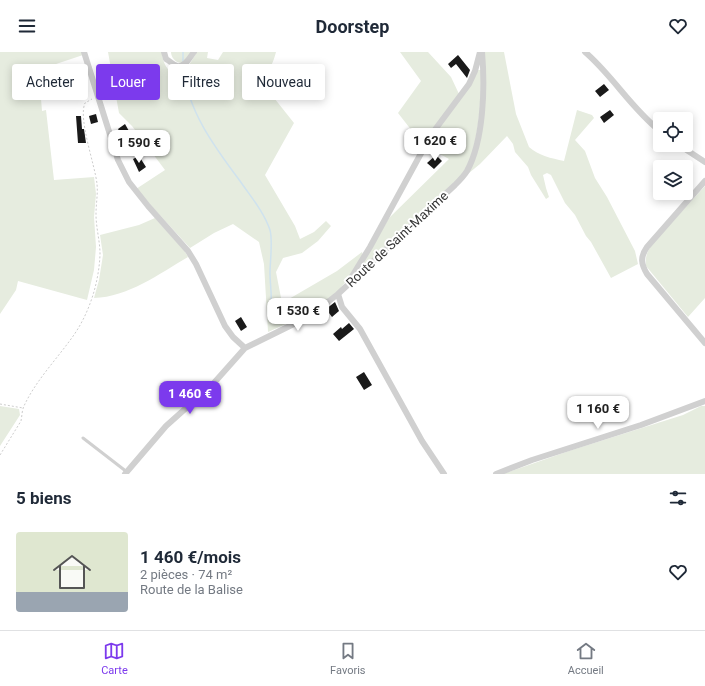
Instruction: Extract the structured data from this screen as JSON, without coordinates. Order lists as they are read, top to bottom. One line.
{"streets":{"street":["Route de Saint-Maxime"]},"page":{"header":"Doorstep","chip":["Acheter","Louer","Filtres","Nouveau"],"price":["1 620 €","1 590 €","1 530 €","1 460 €","1 160 €"],"heading":"5 biens","list":[{"name":"1 460 €/mois","note":"2 pièces · 74 m² · Route de la Balise"}],"tabs":["Carte","Favoris","Accueil"]}}
